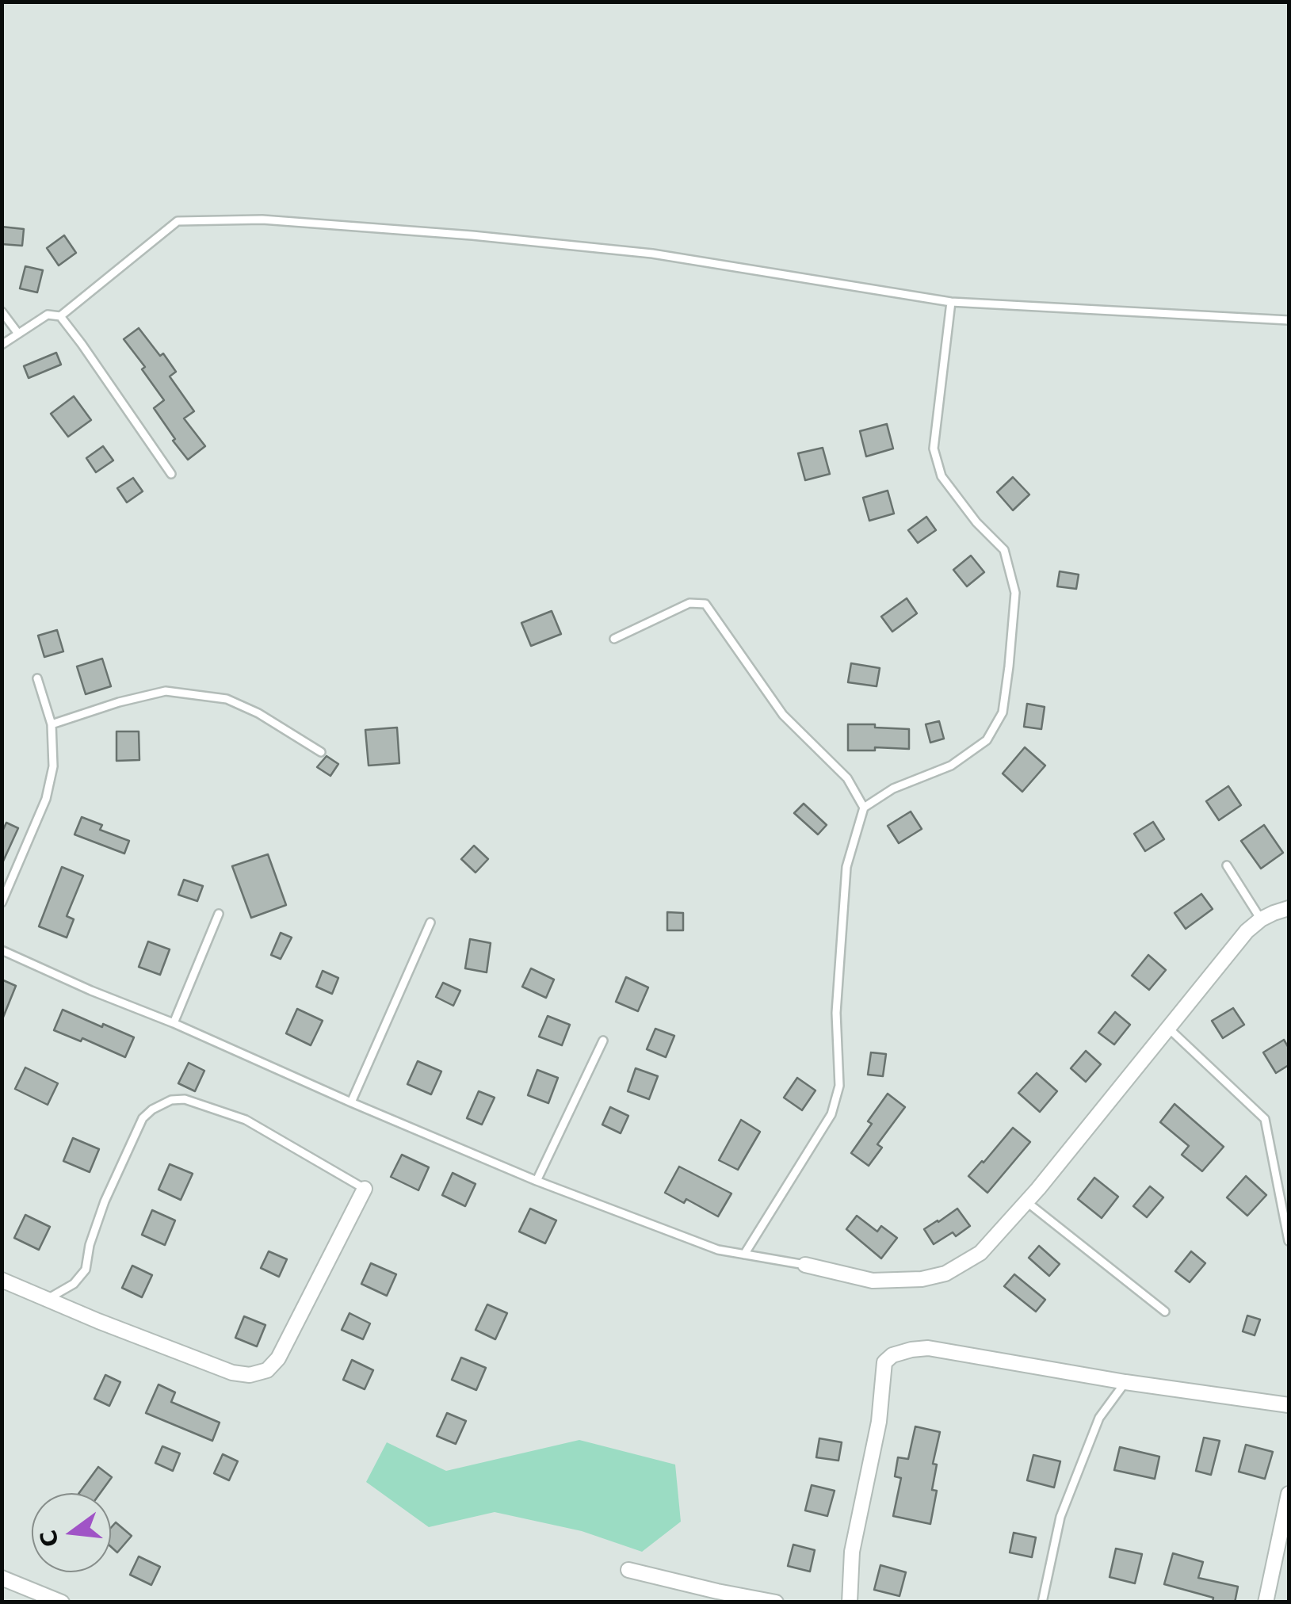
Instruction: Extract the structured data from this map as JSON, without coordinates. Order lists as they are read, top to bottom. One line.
{"north":"left"}
